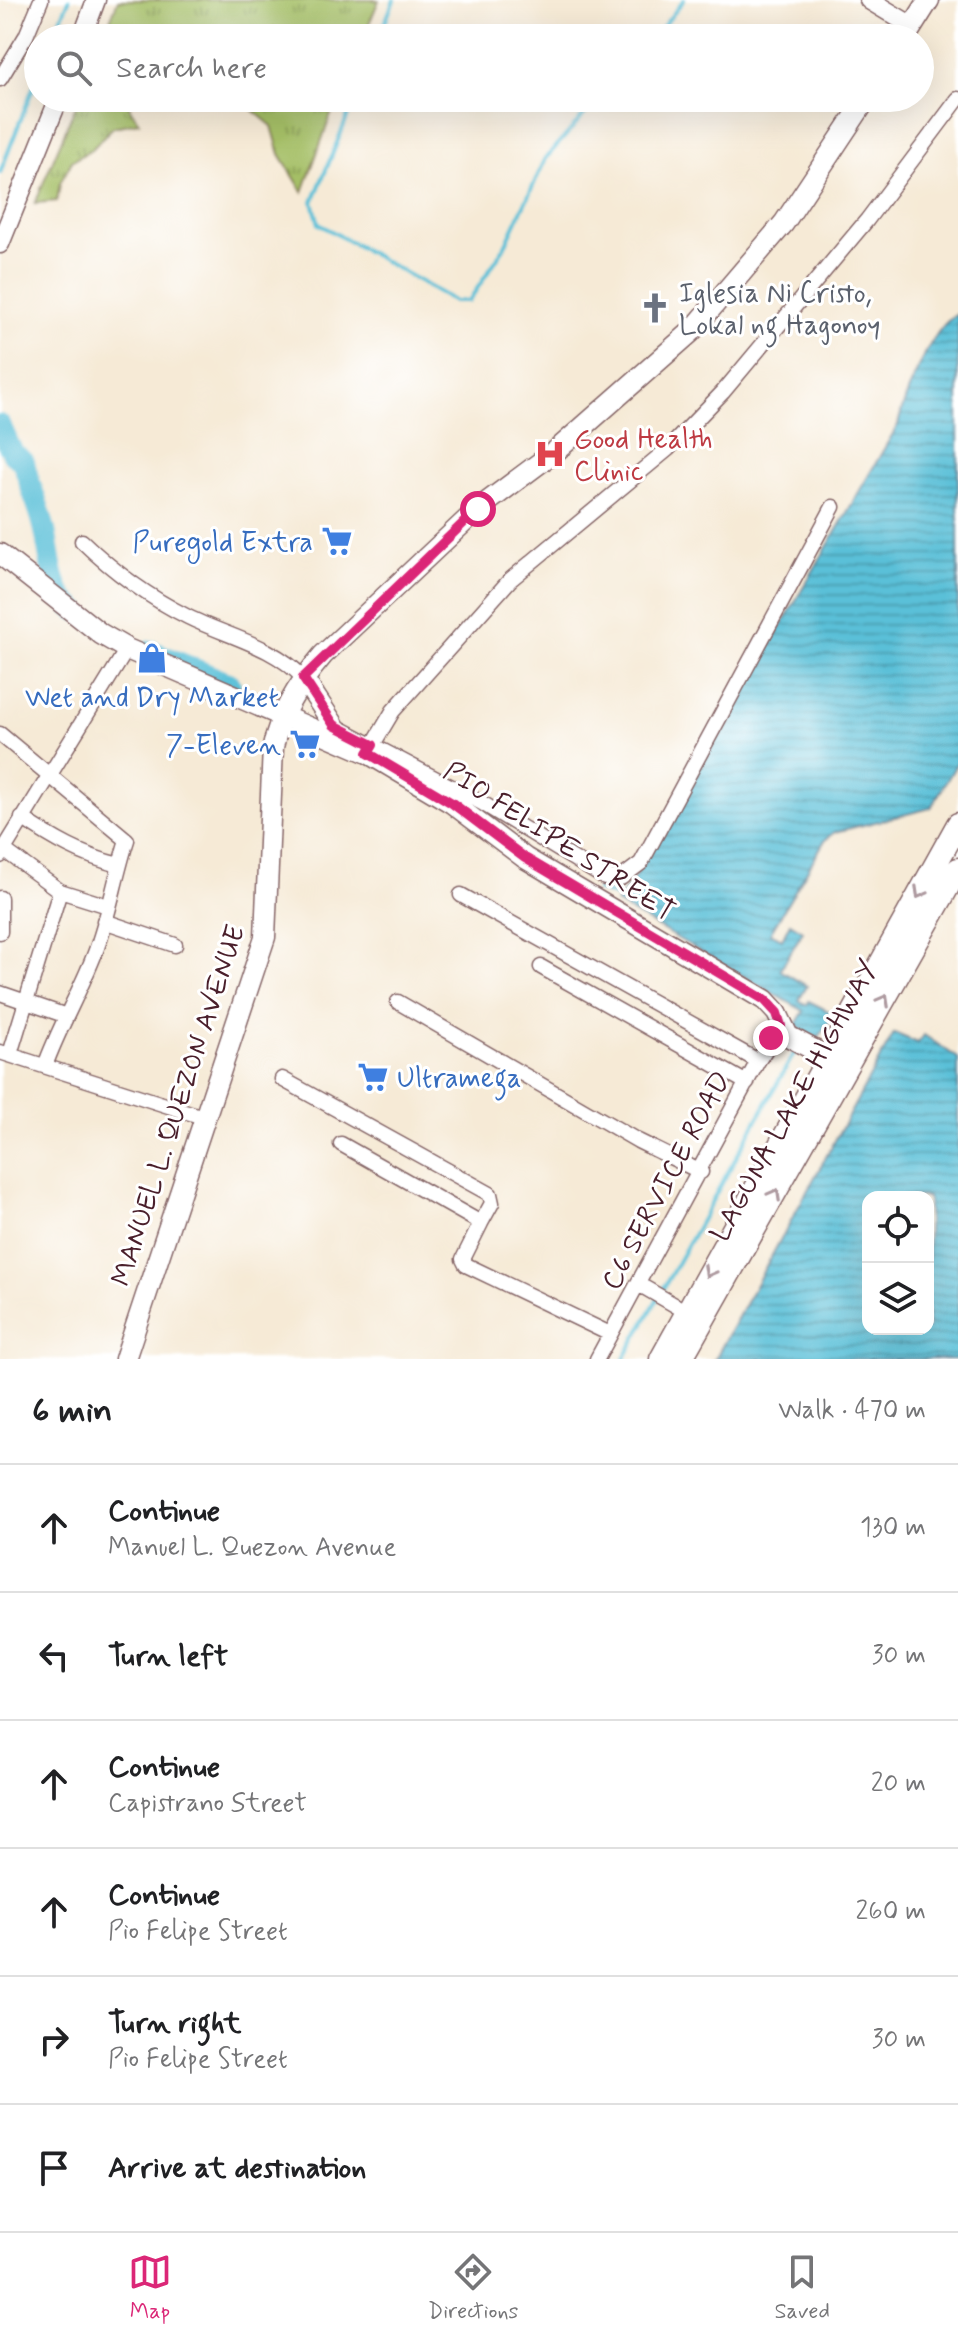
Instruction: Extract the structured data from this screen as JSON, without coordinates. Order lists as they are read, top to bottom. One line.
{"streets":{"main road":["PIO FELIPE STREET","LAGUNA LAKE HIGHWAY","MANUEL L. QUEZON AVENUE"],"street":["C6 SERVICE ROAD"]},"crossings":[["PIO FELIPE STREET","LAGUNA LAKE HIGHWAY"],["PIO FELIPE STREET","MANUEL L. QUEZON AVENUE"],["PIO FELIPE STREET","C6 SERVICE ROAD"]],"places":{"church":["Iglesia Ni Cristo, Lokal ng Hagonoy"],"hospital":["Good Health Clinic"],"supermarket":["Puregold Extra","7-Eleven","Ultramega"],"shop":["Wet and Dry Market"]},"page":{"search":"Search here","heading":["6 min","Walk · 470 m"],"list":[["Continue","Manuel L. Quezon Avenue","130 m"],["Turn left","30 m"],["Continue","Capistrano Street","20 m"],["Continue","Pio Felipe Street","260 m"],["Turn right","Pio Felipe Street","30 m"],"Arrive at destination"],"nav":["Map","Directions","Saved"]}}
